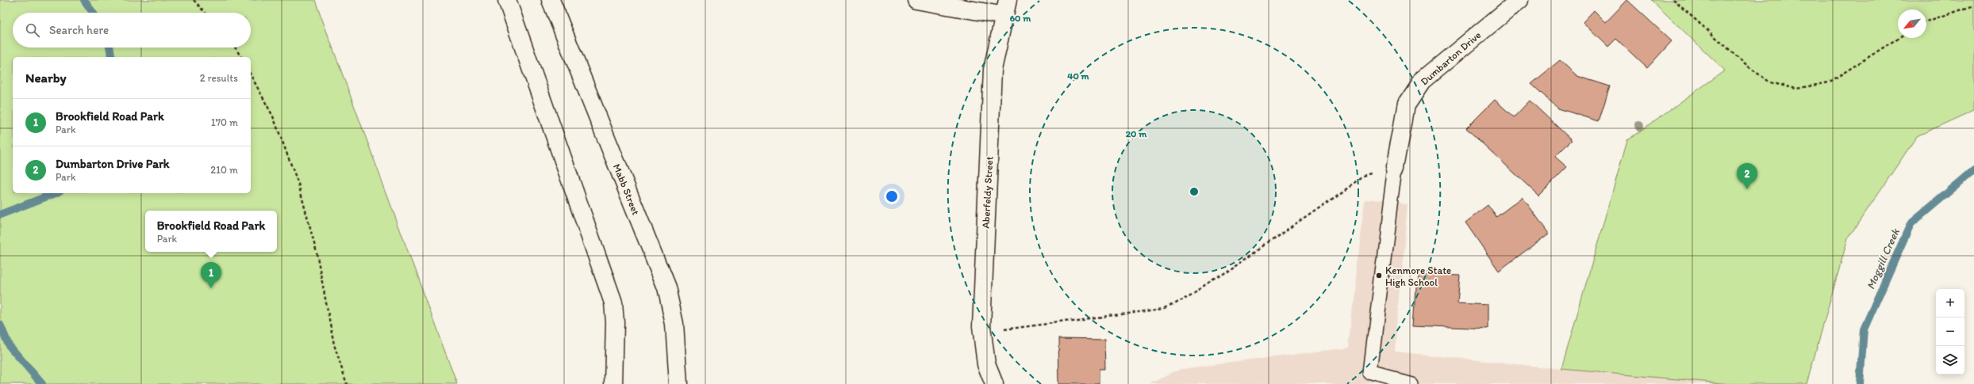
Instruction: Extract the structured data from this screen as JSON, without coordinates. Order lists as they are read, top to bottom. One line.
{"streets":{"street":["Dumbarton Drive","Mabb Street","Aberfeldy Street"]},"water":["Moggill Creek"],"places":["Kenmore State High School"],"north":"bottom left","page":{"search":"Search here","heading":["Nearby","2 results"],"list":[{"mark":"1","name":"Brookfield Road Park","note":"Park","value":"170 m"},{"mark":"2","name":"Dumbarton Drive Park","note":"Park","value":"210 m"}],"pins":["2","1"],"popup":["Brookfield Road Park","Park"],"map_buttons":["+","−"]},"rings":["60 m","40 m","20 m"]}
